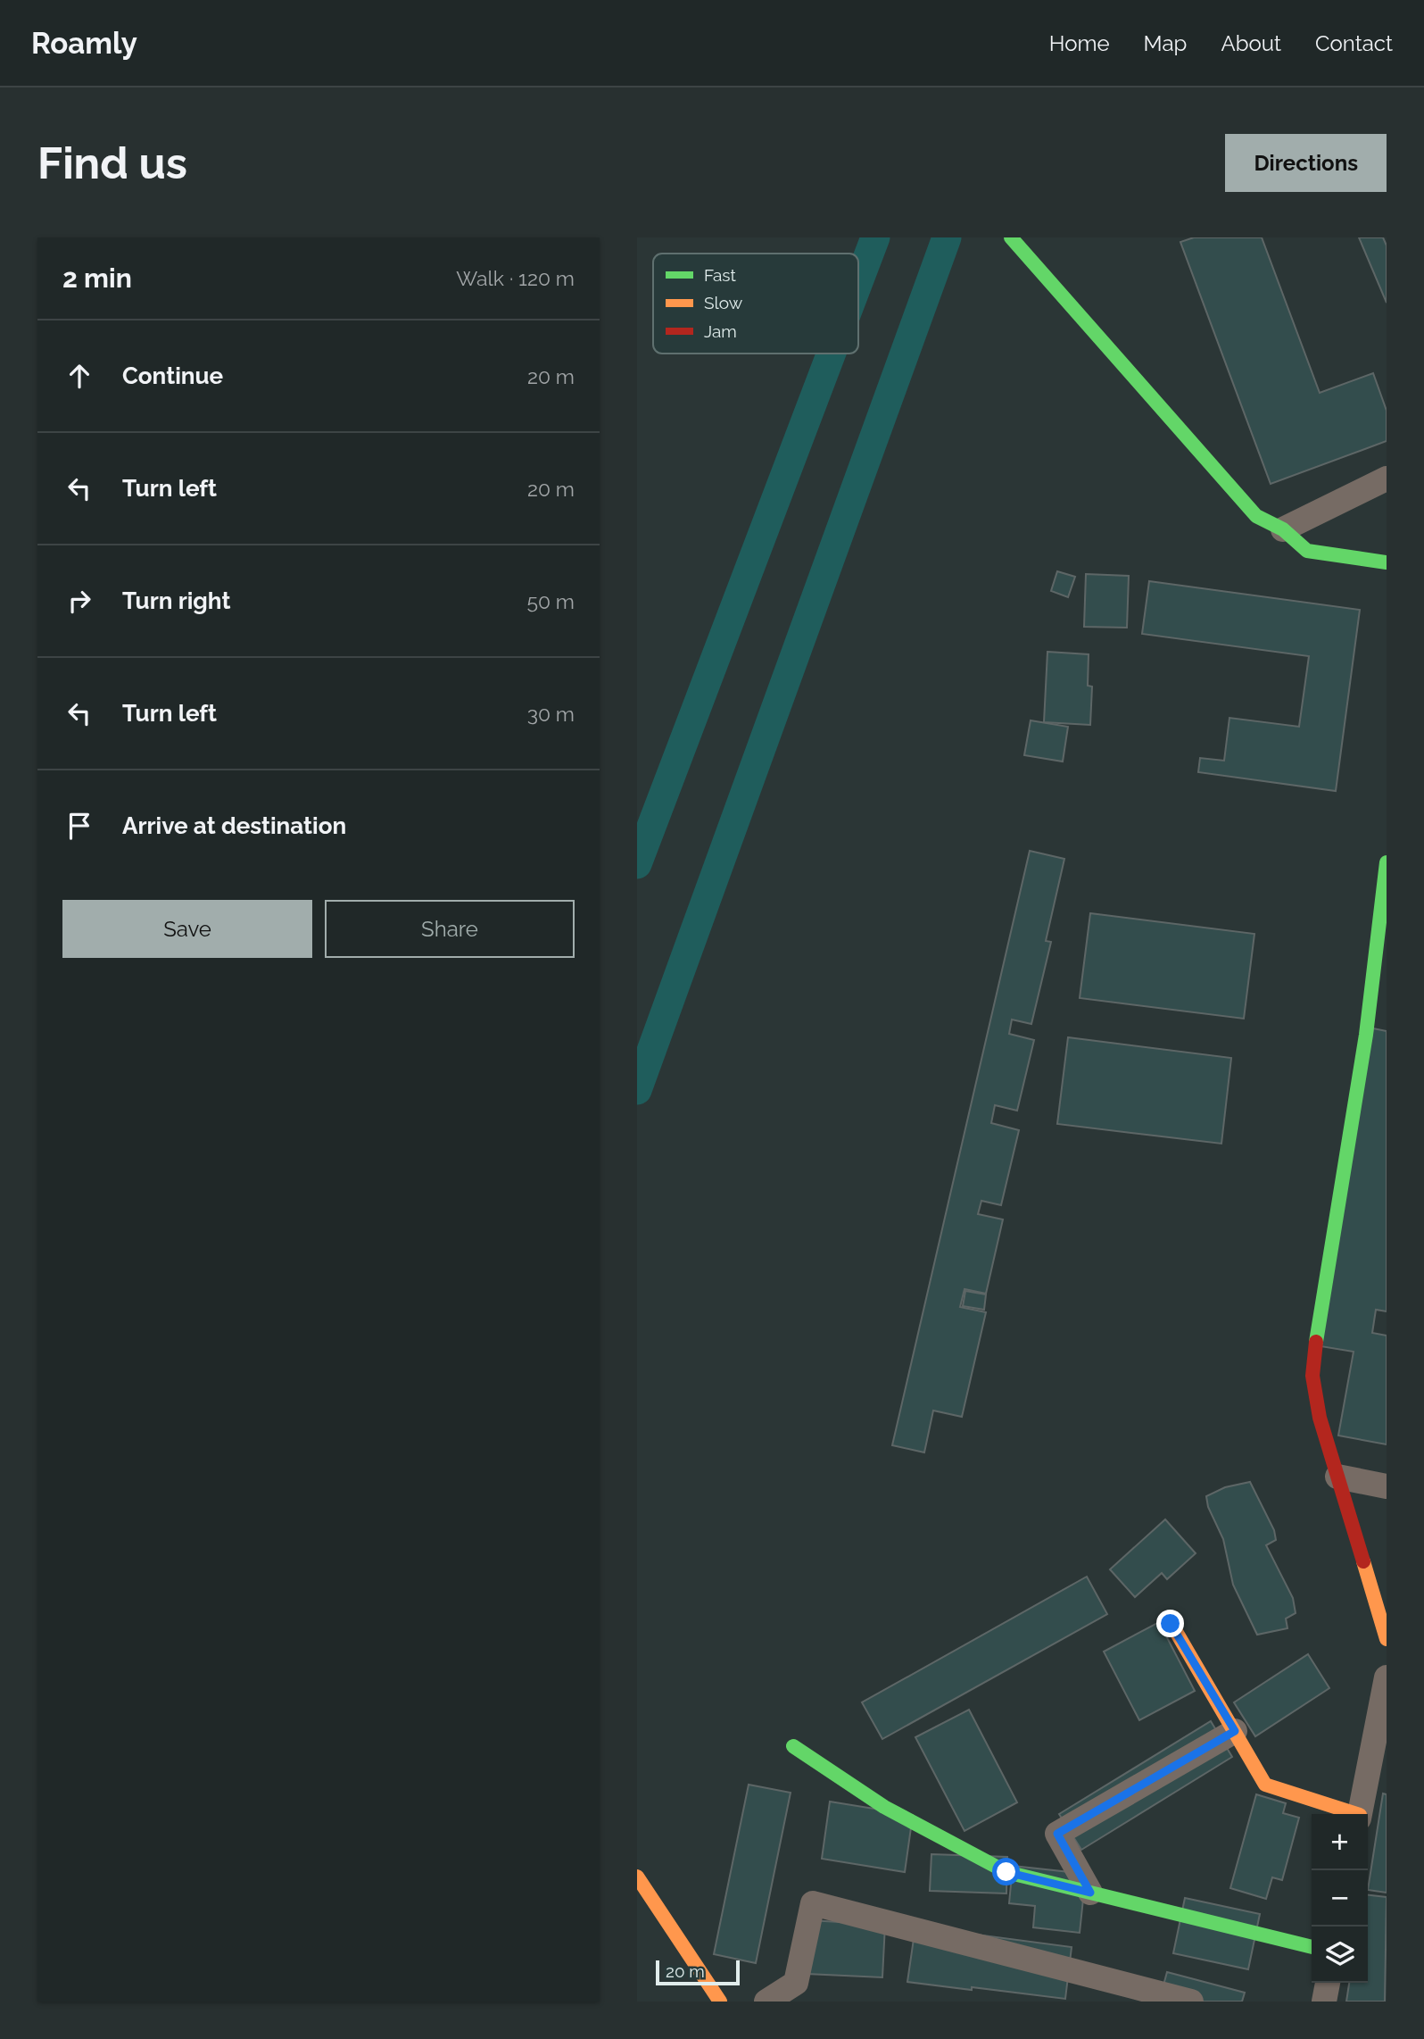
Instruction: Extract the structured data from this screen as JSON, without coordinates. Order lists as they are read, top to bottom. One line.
{"legend":["Fast","Slow","Jam"],"scale_bar":"20 m","page":{"header":"Roamly","nav":["Home","Map","About","Contact"],"buttons":["Directions",["Save","Share"]],"title":"Find us","heading":["2 min","Walk · 120 m"],"list":[["Continue","20 m"],["Turn left","20 m"],["Turn right","50 m"],["Turn left","30 m"],"Arrive at destination"],"map_buttons":["+","−"],"scale":"20 m"}}
